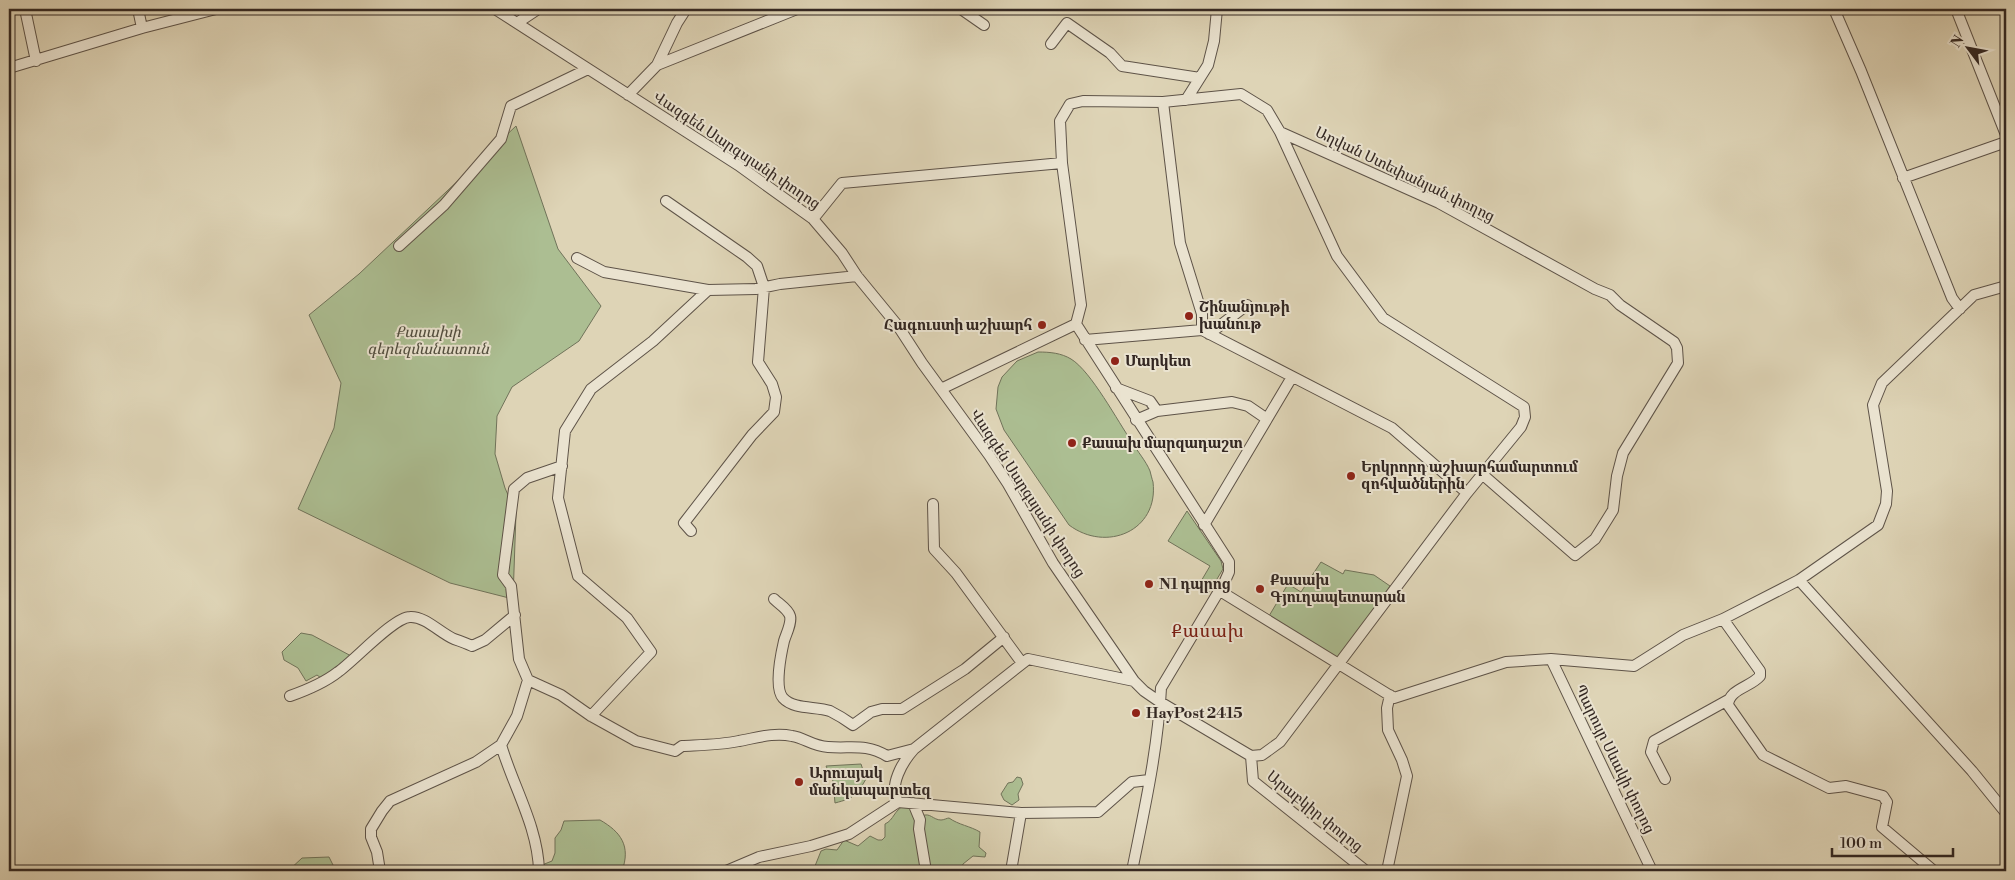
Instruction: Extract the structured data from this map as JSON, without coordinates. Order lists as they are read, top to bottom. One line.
{"streets":{"street":["Վազգեն Սարգսյանի փողոց","Աղվան Ստեփանյան փողոց","Պարույր Սևակի փողոց","Արաբկիր փողոց"]},"districts":["Քասախ"],"parks":["Քասախի գերեզմանատուն"],"places":["Շինանյութի խանութ","Հագուստի աշխարհ","Մարկետ","Քասախ մարզադաշտ","Երկրորդ աշխարհամարտում զոհվածներին","N1 դպրոց","Քասախ Գյուղապետարան","HayPost 2415","Արուսյակ մանկապարտեզ"],"scale_bar":"100 m","north":"top left"}
